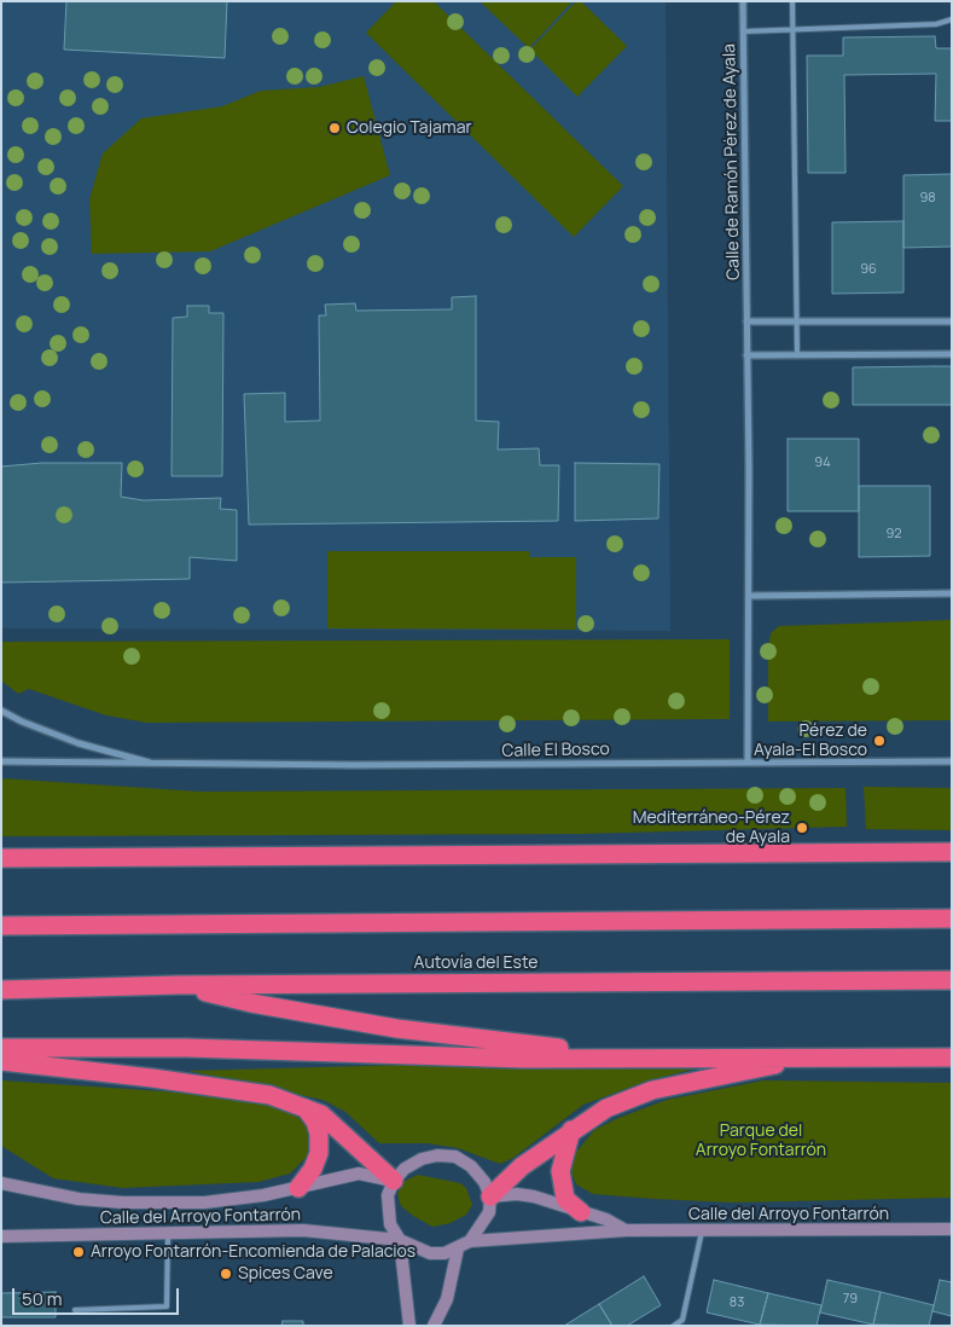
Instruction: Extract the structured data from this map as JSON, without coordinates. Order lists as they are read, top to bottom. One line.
{"streets":{"highway":["Autovía del Este"],"street":["Calle de Ramón Pérez de Ayala","Calle El Bosco","Calle del Arroyo Fontarrón"]},"crossings":[["Calle de Ramón Pérez de Ayala","Calle El Bosco"]],"parks":["Parque del Arroyo Fontarrón"],"places":["Colegio Tajamar","Pérez de Ayala-El Bosco","Mediterráneo-Pérez de Ayala","Arroyo Fontarrón-Encomienda de Palacios","Spices Cave"],"house_numbers":["98","96","94","92","79","83"],"scale_bar":"50 m"}
